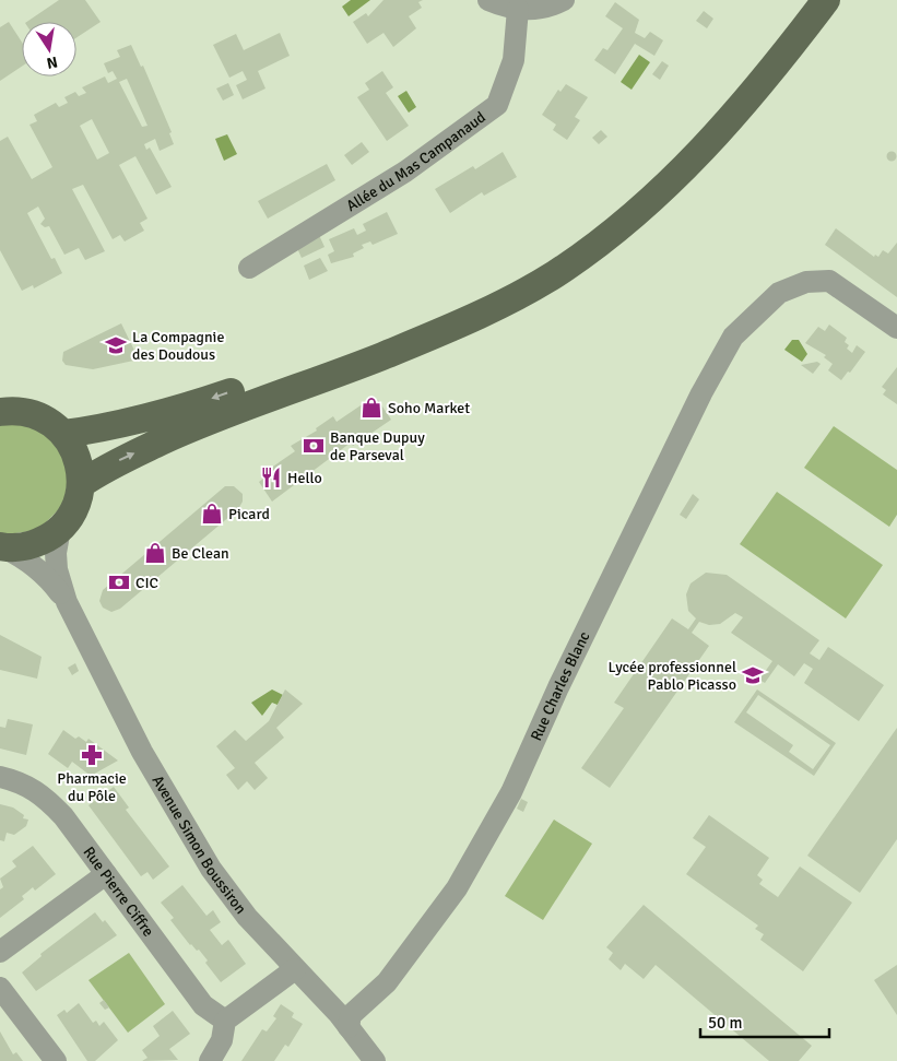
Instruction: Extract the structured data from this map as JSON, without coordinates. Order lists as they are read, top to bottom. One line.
{"streets":{"street":["Allée du Mas Campanaud","Rue Charles Blanc","Avenue Simon Boussiron","Rue Pierre Ciffre"]},"crossings":[["Rue Charles Blanc","Avenue Simon Boussiron"]],"places":{"school or university":["La Compagnie des Doudous","Lycée professionnel Pablo Picasso"],"shop":["Soho Market","Picard","Be Clean"],"bank":["Banque Dupuy de Parseval","CIC"],"restaurant":["Hello"],"pharmacy":["Pharmacie du Pôle"]},"scale_bar":"50 m","north":"bottom"}
